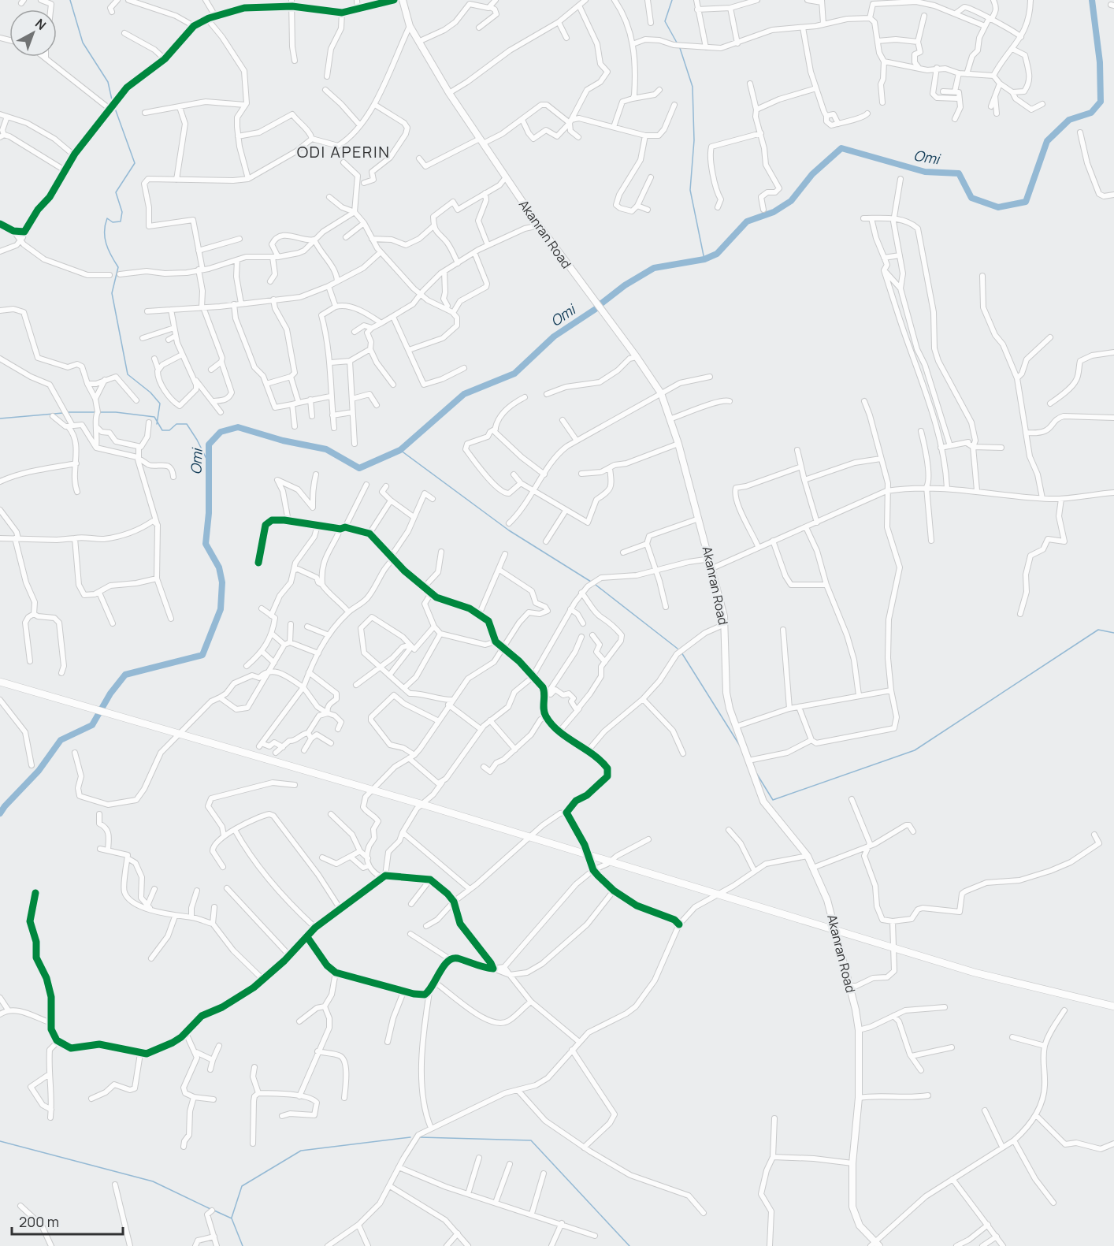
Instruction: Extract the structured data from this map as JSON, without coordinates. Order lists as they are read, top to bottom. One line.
{"streets":{"main road":["Akanran Road"]},"districts":["ODI APERIN"],"water":["Omi"],"scale_bar":"200 m","north":"top right"}
